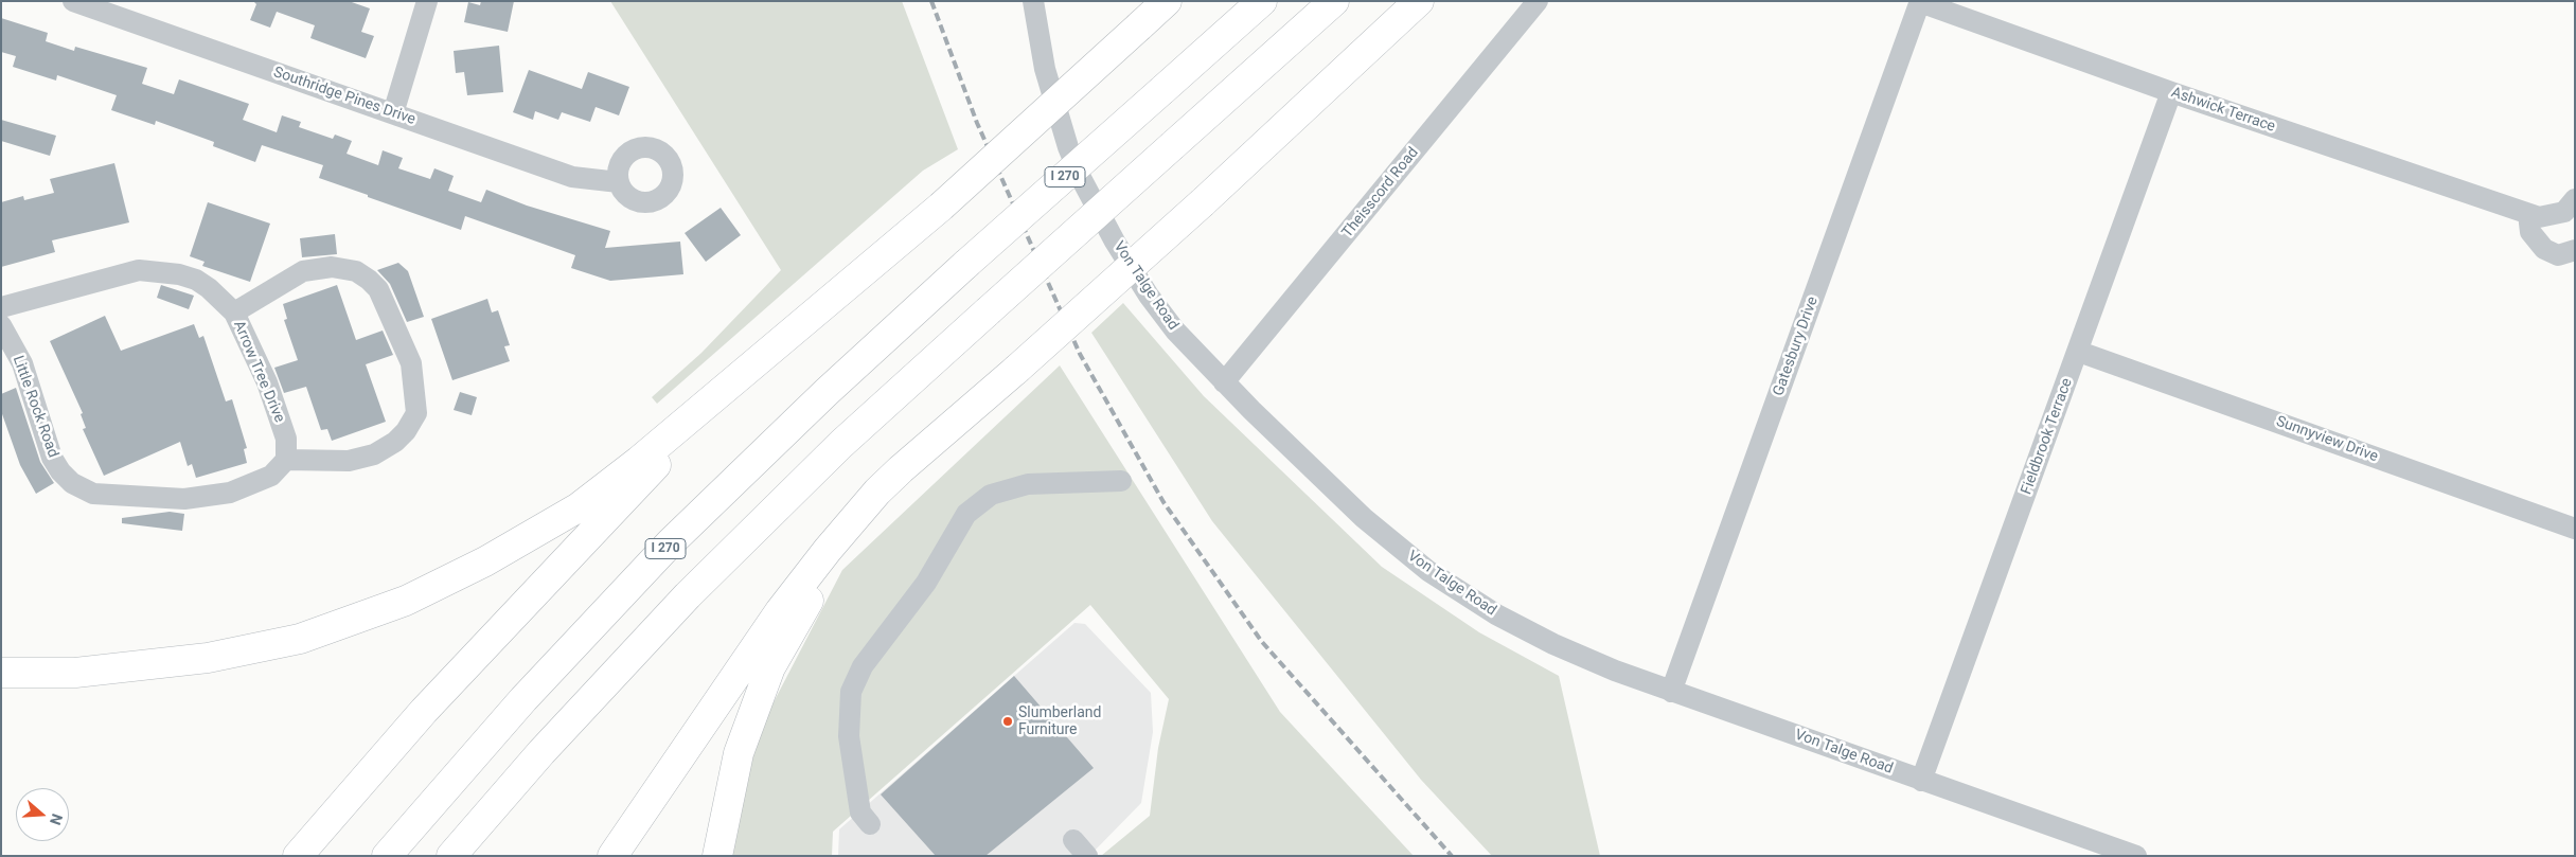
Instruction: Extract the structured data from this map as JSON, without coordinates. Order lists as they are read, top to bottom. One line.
{"streets":{"highway":["I 270"],"street":["Southridge Pines Drive","Ashwick Terrace","Theisscord Road","Von Talge Road","Gatesbury Drive","Arrow Tree Drive","Little Rock Road","Fieldbrook Terrace","Sunnyview Drive"]},"crossings":[["Ashwick Terrace","Gatesbury Drive"],["Ashwick Terrace","Fieldbrook Terrace"],["Theisscord Road","Von Talge Road"],["Von Talge Road","Gatesbury Drive"],["Von Talge Road","Fieldbrook Terrace"],["Arrow Tree Drive","Little Rock Road"],["Fieldbrook Terrace","Sunnyview Drive"]],"places":["Slumberland Furniture"],"north":"right"}
